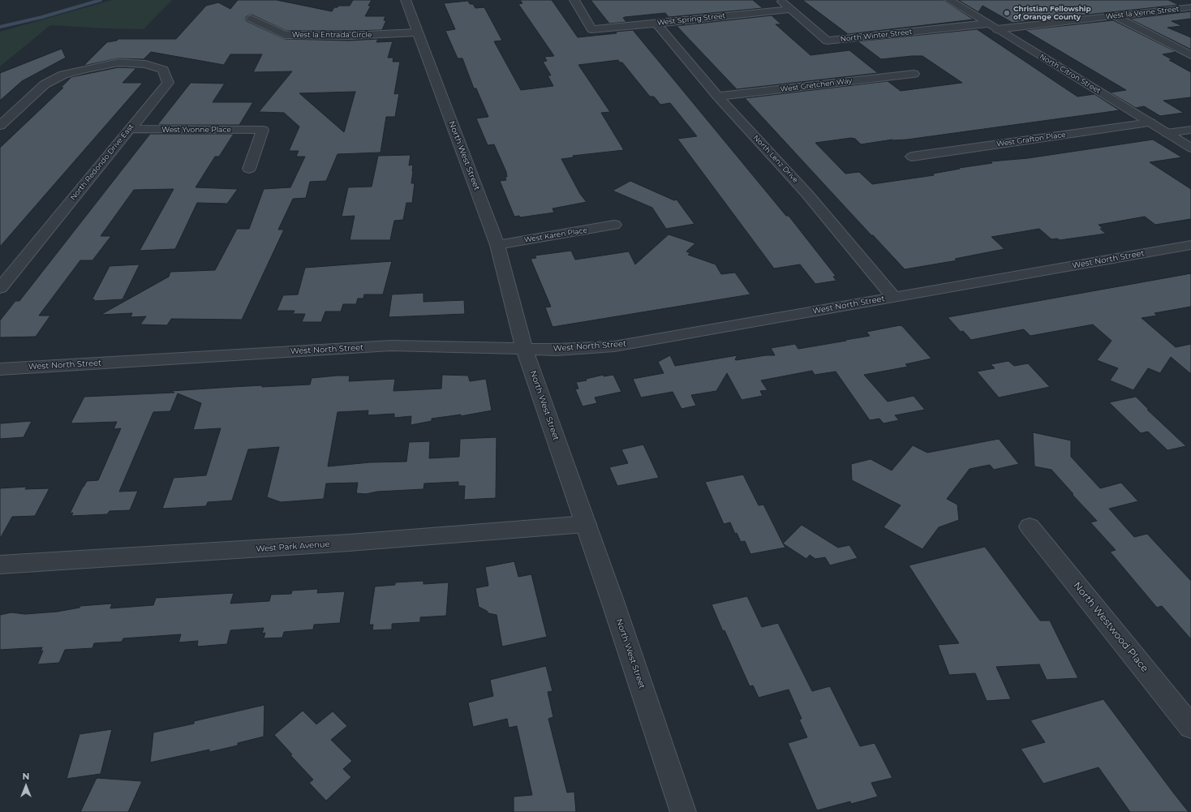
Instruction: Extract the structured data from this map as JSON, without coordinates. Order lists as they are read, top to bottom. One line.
{"streets":{"street":["West la Verne Street","West Spring Street","West la Entrada Circle","North Winter Street","North Citron Street","West Gretchen Way","West Yvonne Place","West Grafton Place","North West Street","North Lenz Drive","North Redondo Drive East","West Karen Place","West North Street","West Park Avenue","North Westwood Place"]},"crossings":[["West la Verne Street","North Winter Street"],["West la Verne Street","North Citron Street"],["West Spring Street","North Winter Street"],["West Spring Street","North Lenz Drive"],["West la Entrada Circle","North West Street"],["North Winter Street","North Citron Street"],["North Citron Street","West Grafton Place"],["West Gretchen Way","North Lenz Drive"],["West Yvonne Place","North Redondo Drive East"],["North West Street","West Karen Place"],["North West Street","West North Street"],["North West Street","West Park Avenue"],["North Lenz Drive","West North Street"]],"places":["Christian Fellowship of Orange County"],"north":"top"}
